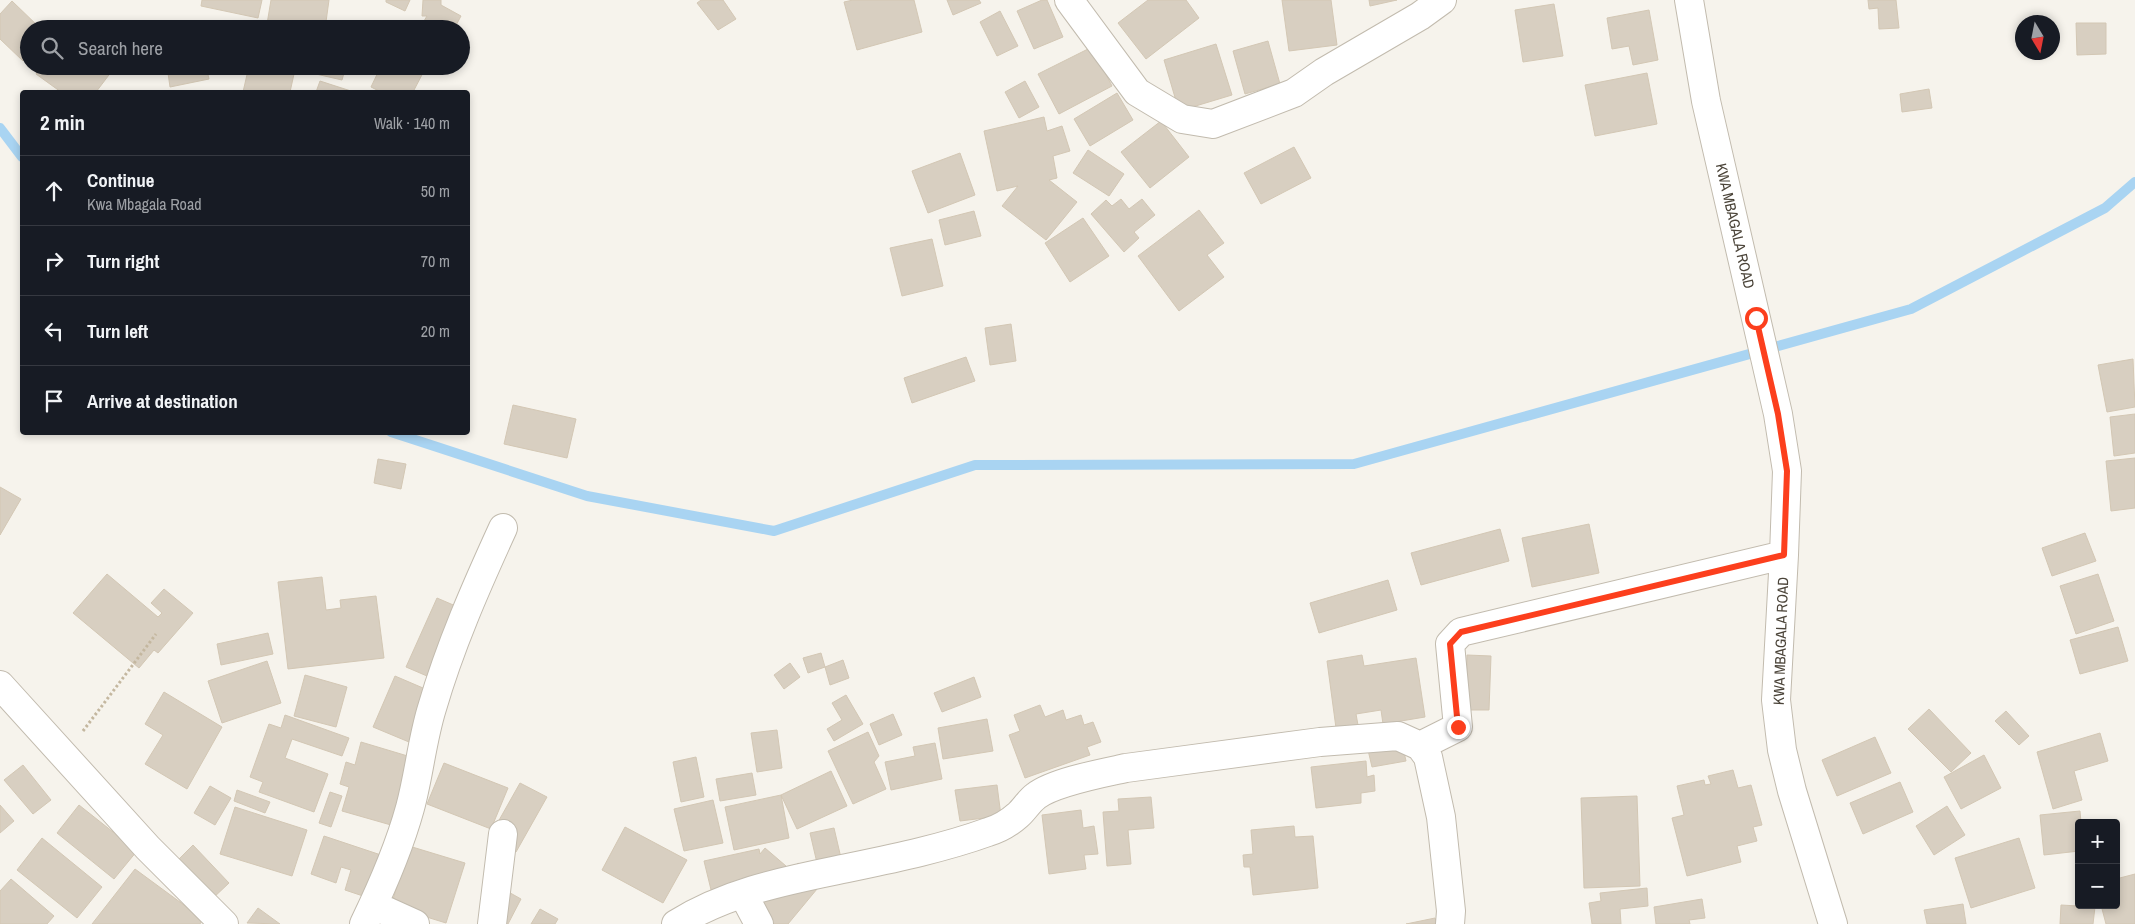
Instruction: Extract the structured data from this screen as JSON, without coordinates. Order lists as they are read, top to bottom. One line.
{"streets":{"street":["KWA MBAGALA ROAD"]},"north":"bottom","page":{"search":"Search here","heading":["2 min","Walk · 140 m"],"list":[["Continue","Kwa Mbagala Road","50 m"],["Turn right","70 m"],["Turn left","20 m"],"Arrive at destination"],"map_buttons":["+","−"]}}
